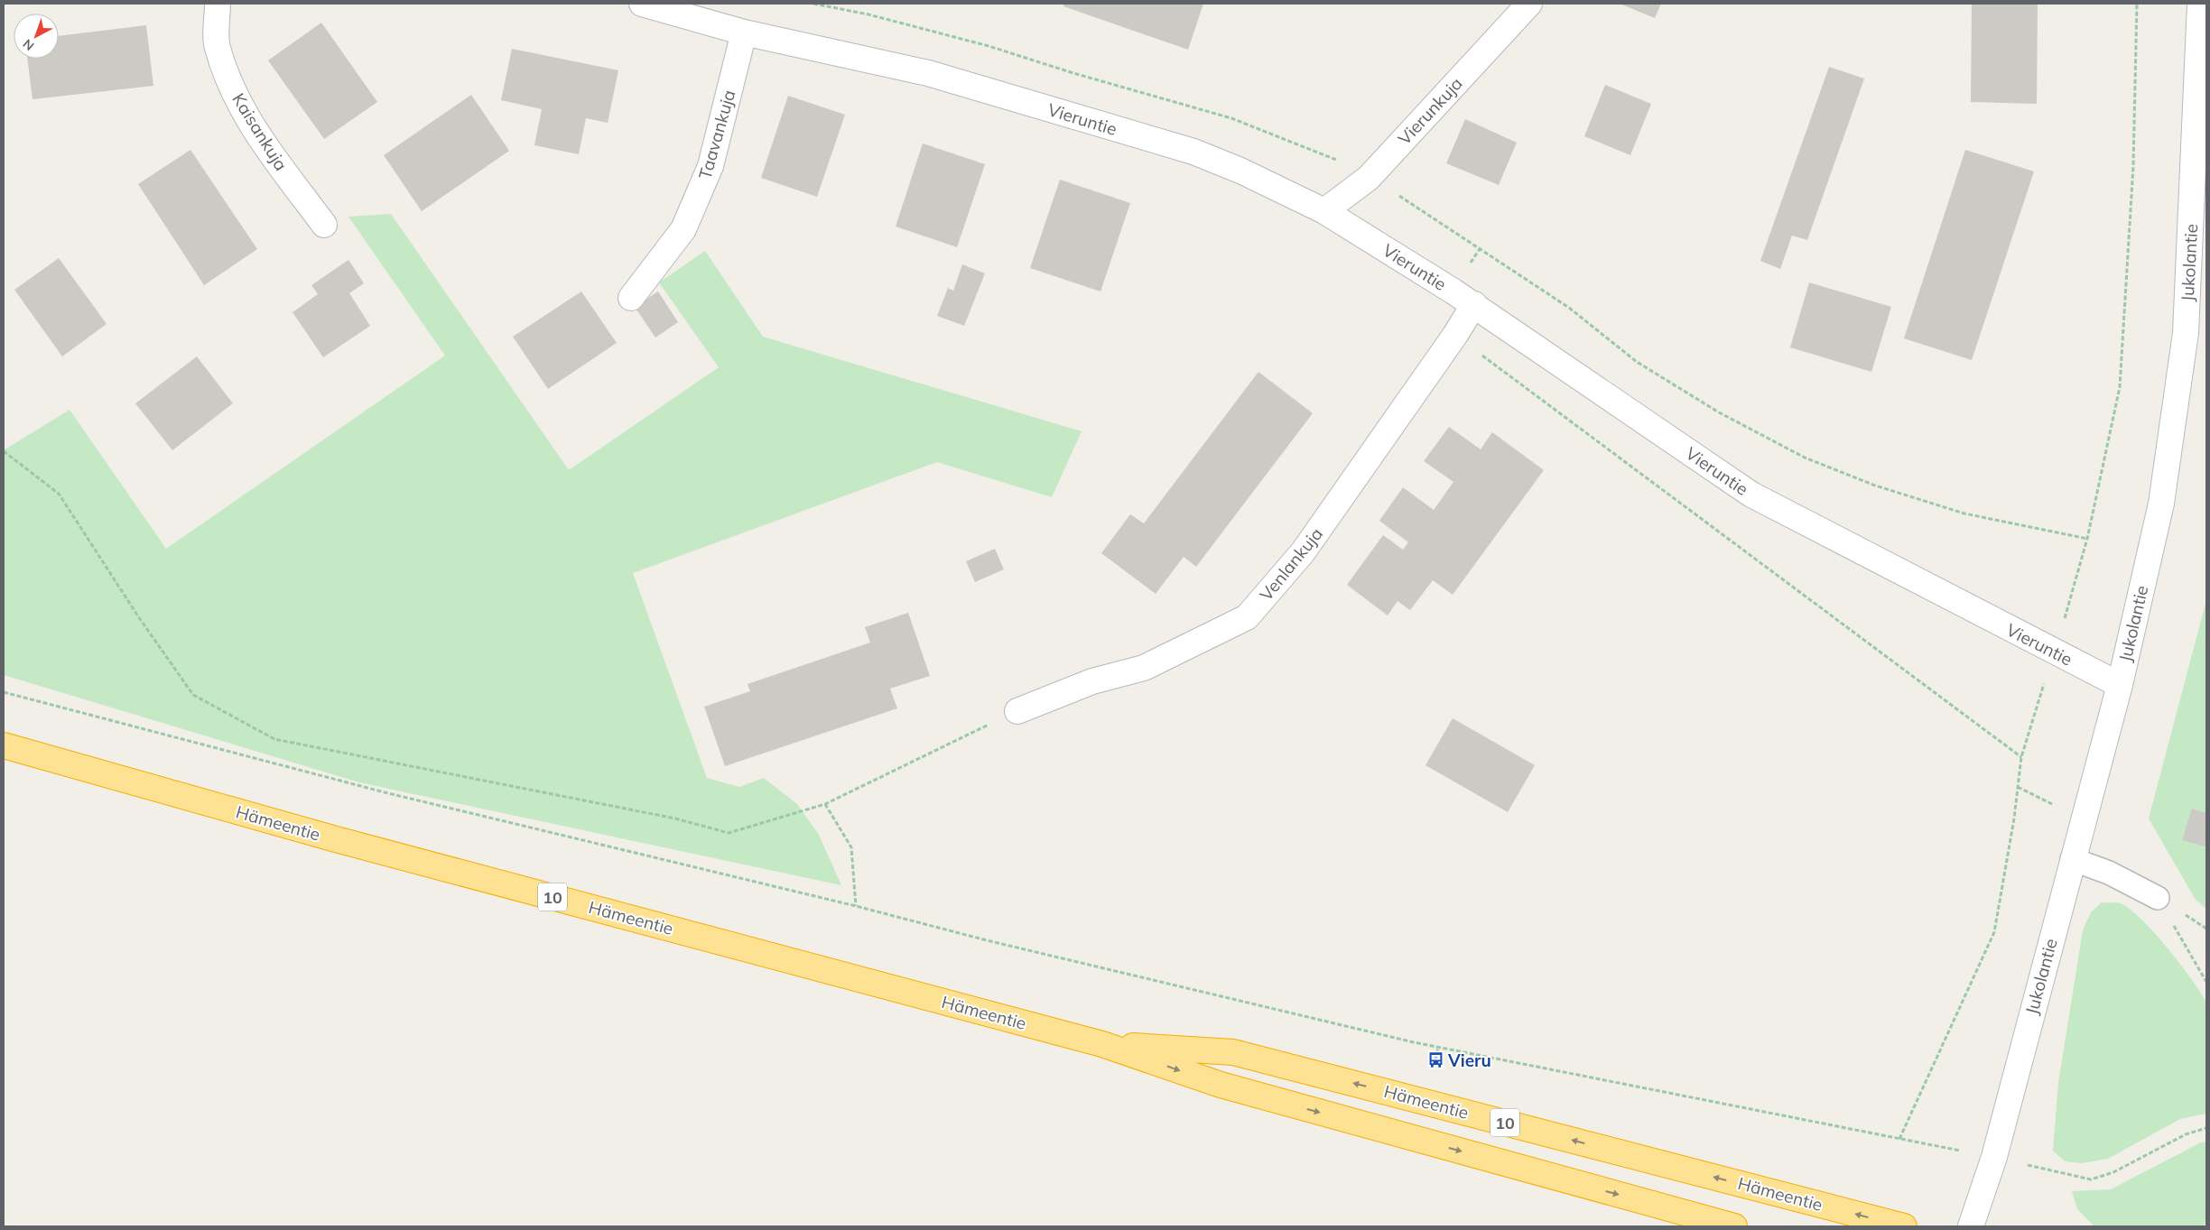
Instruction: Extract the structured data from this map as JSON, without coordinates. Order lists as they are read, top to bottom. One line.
{"streets":{"highway":["Hämeentie","10"],"street":["Vierunkuja","Vieruntie","Kaisankuja","Taavankuja","Jukolantie","Venlankuja"]},"crossings":[["Vierunkuja","Vieruntie"],["Vieruntie","Taavankuja"],["Vieruntie","Jukolantie"],["Vieruntie","Venlankuja"]],"places":{"bus stop":["Vieru"]},"north":"bottom left"}
